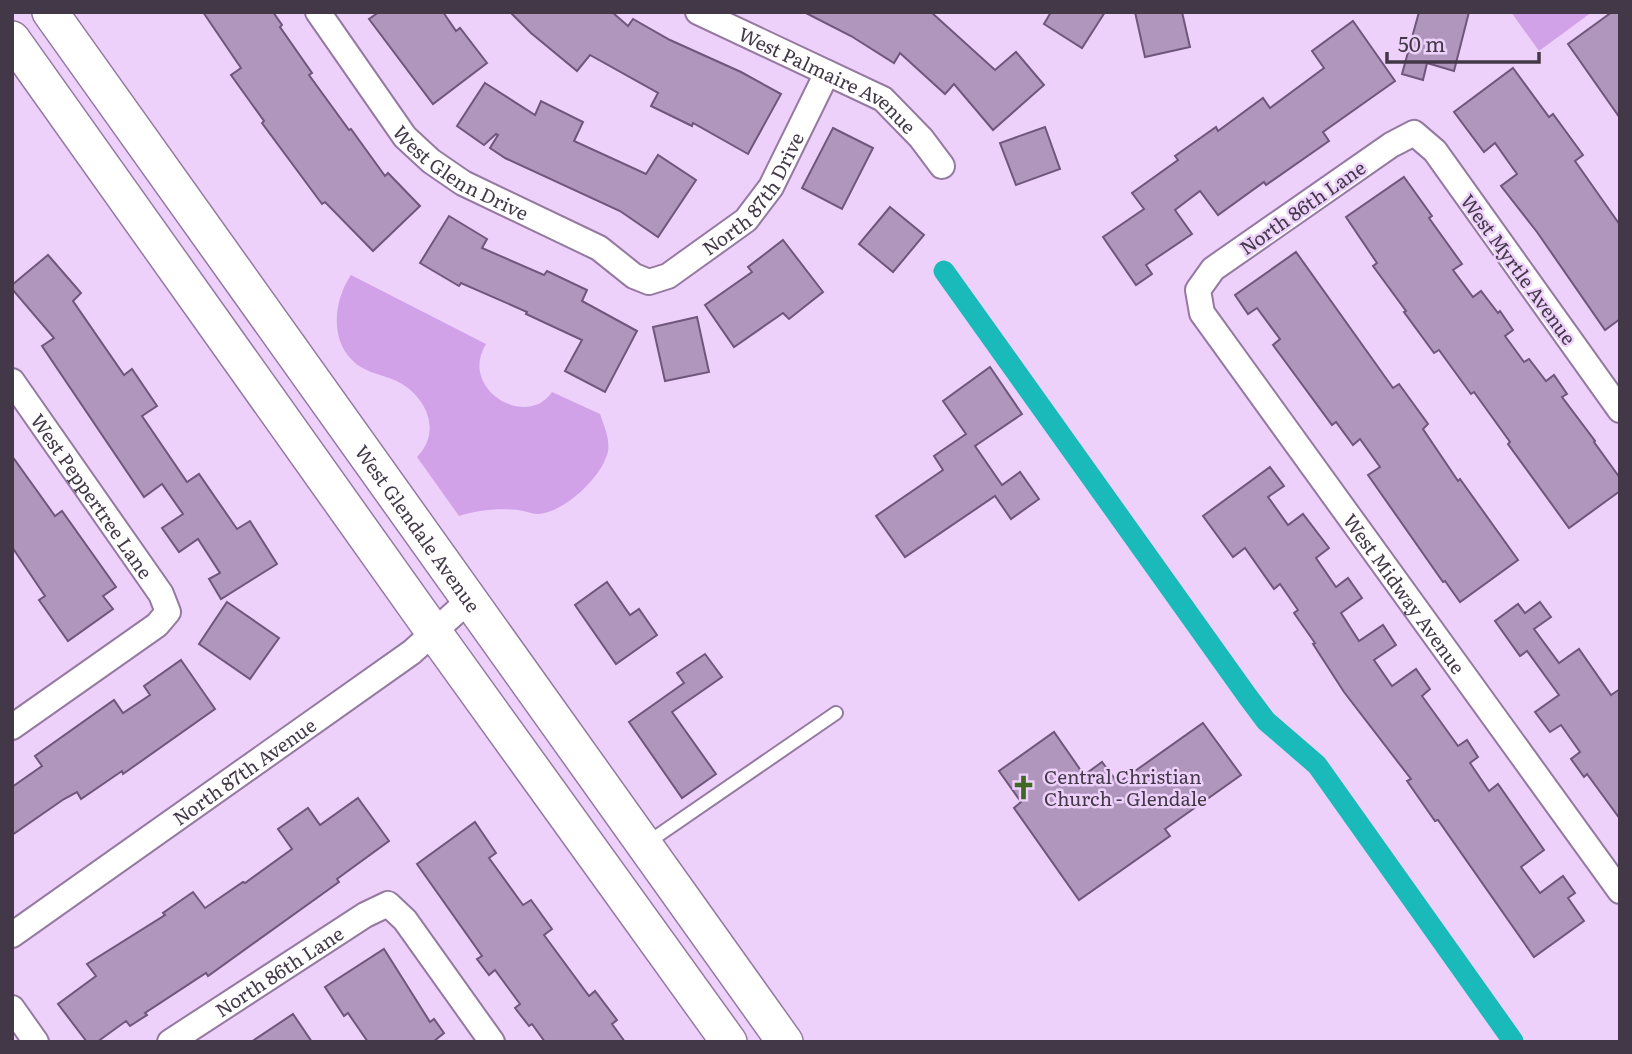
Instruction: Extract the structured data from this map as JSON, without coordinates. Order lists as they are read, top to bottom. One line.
{"streets":{"main road":["West Glendale Avenue"],"street":["West Palmaire Avenue","West Glenn Drive","North 87th Drive","North 86th Lane","West Myrtle Avenue","West Peppertree Lane","West Midway Avenue","North 87th Avenue"]},"crossings":[["West Palmaire Avenue","North 87th Drive"],["West Glenn Drive","North 87th Drive"],["North 86th Lane","West Myrtle Avenue"],["North 86th Lane","West Midway Avenue"],["West Glendale Avenue","North 87th Avenue"]],"places":{"church":["Central Christian Church - Glendale"]},"scale_bar":"50 m"}
